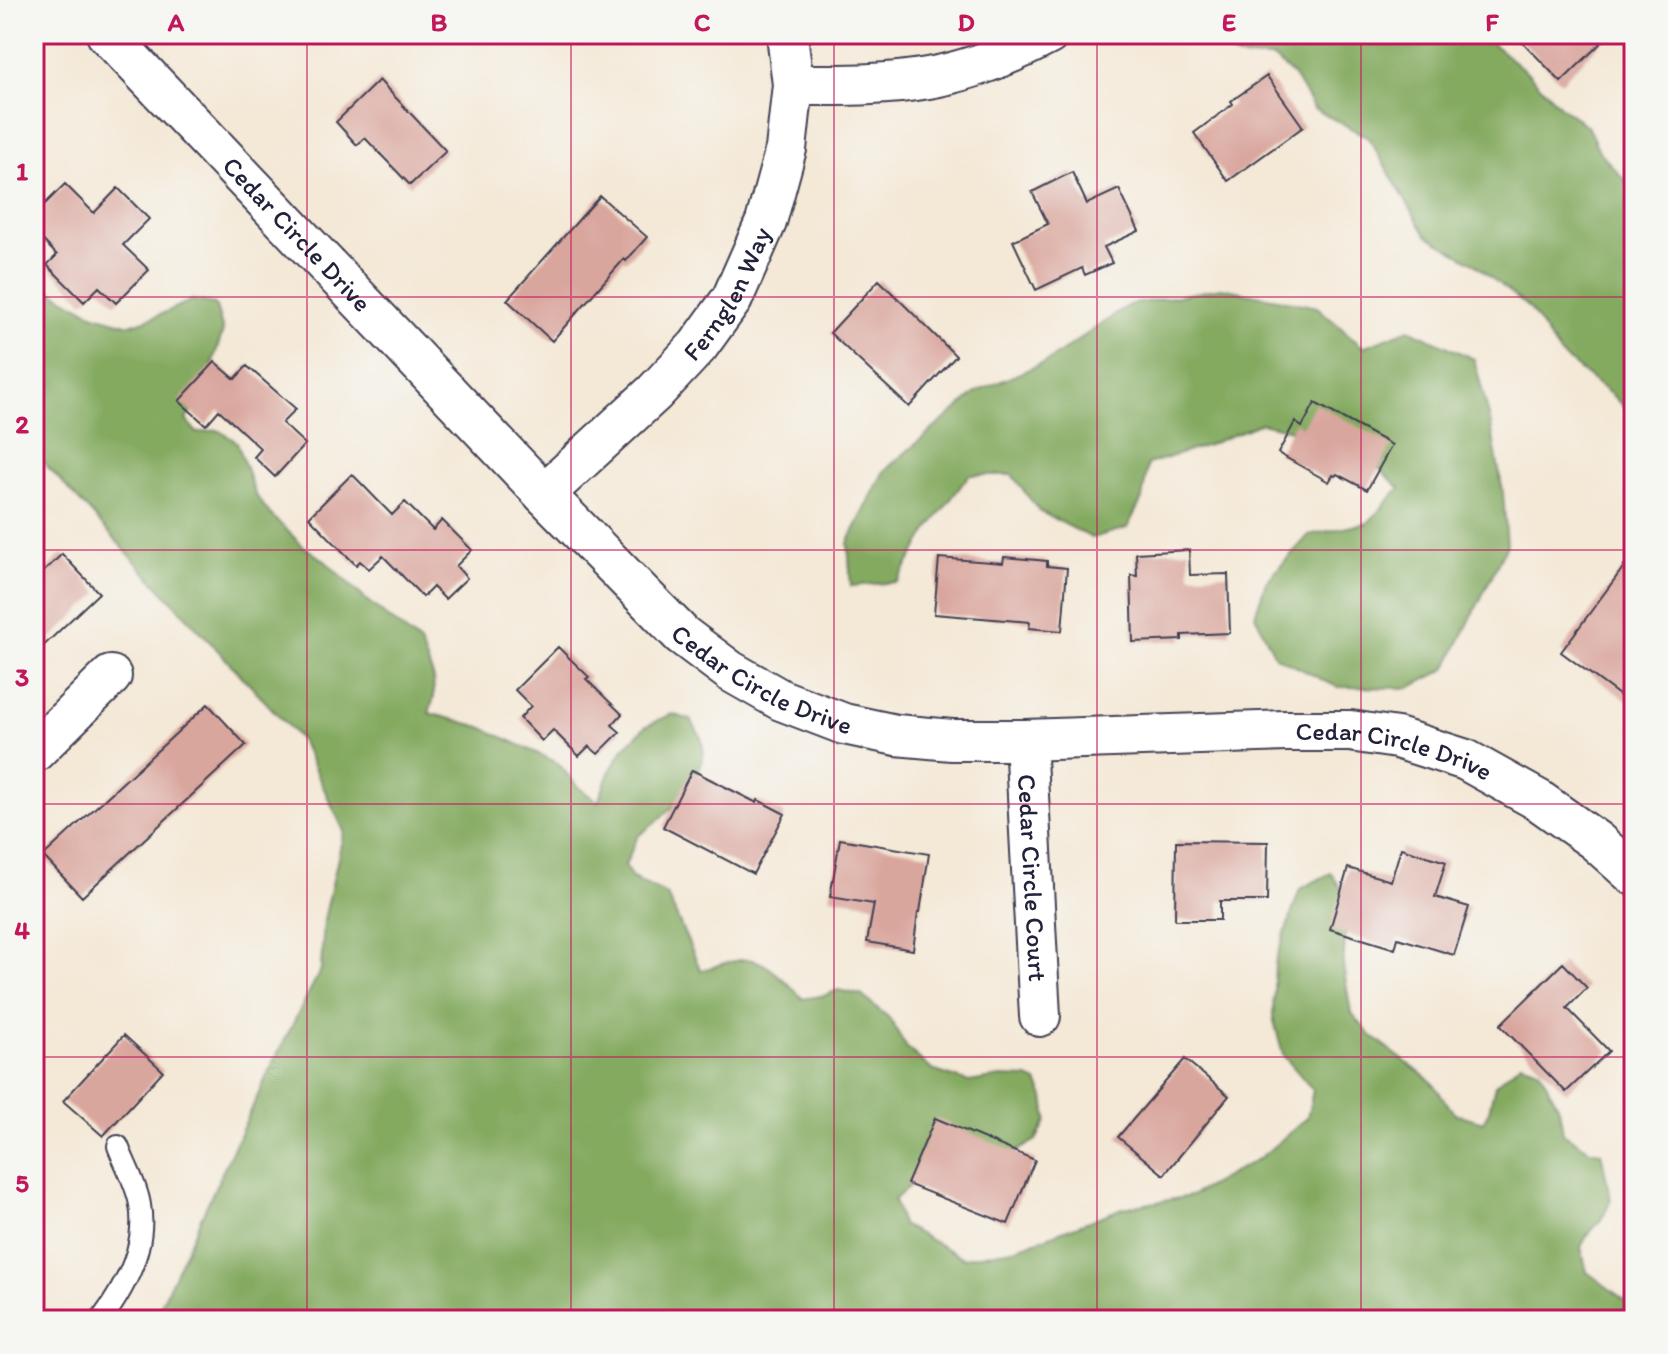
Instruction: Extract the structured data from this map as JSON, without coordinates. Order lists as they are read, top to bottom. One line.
{"streets":{"street":["Cedar Circle Drive","Fernglen Way","Cedar Circle Court"]},"crossings":[["Cedar Circle Drive","Fernglen Way"],["Cedar Circle Drive","Cedar Circle Court"]],"grid":{"columns":["A","B","C","D","E","F"],"rows":["1","2","3","4","5"]}}
